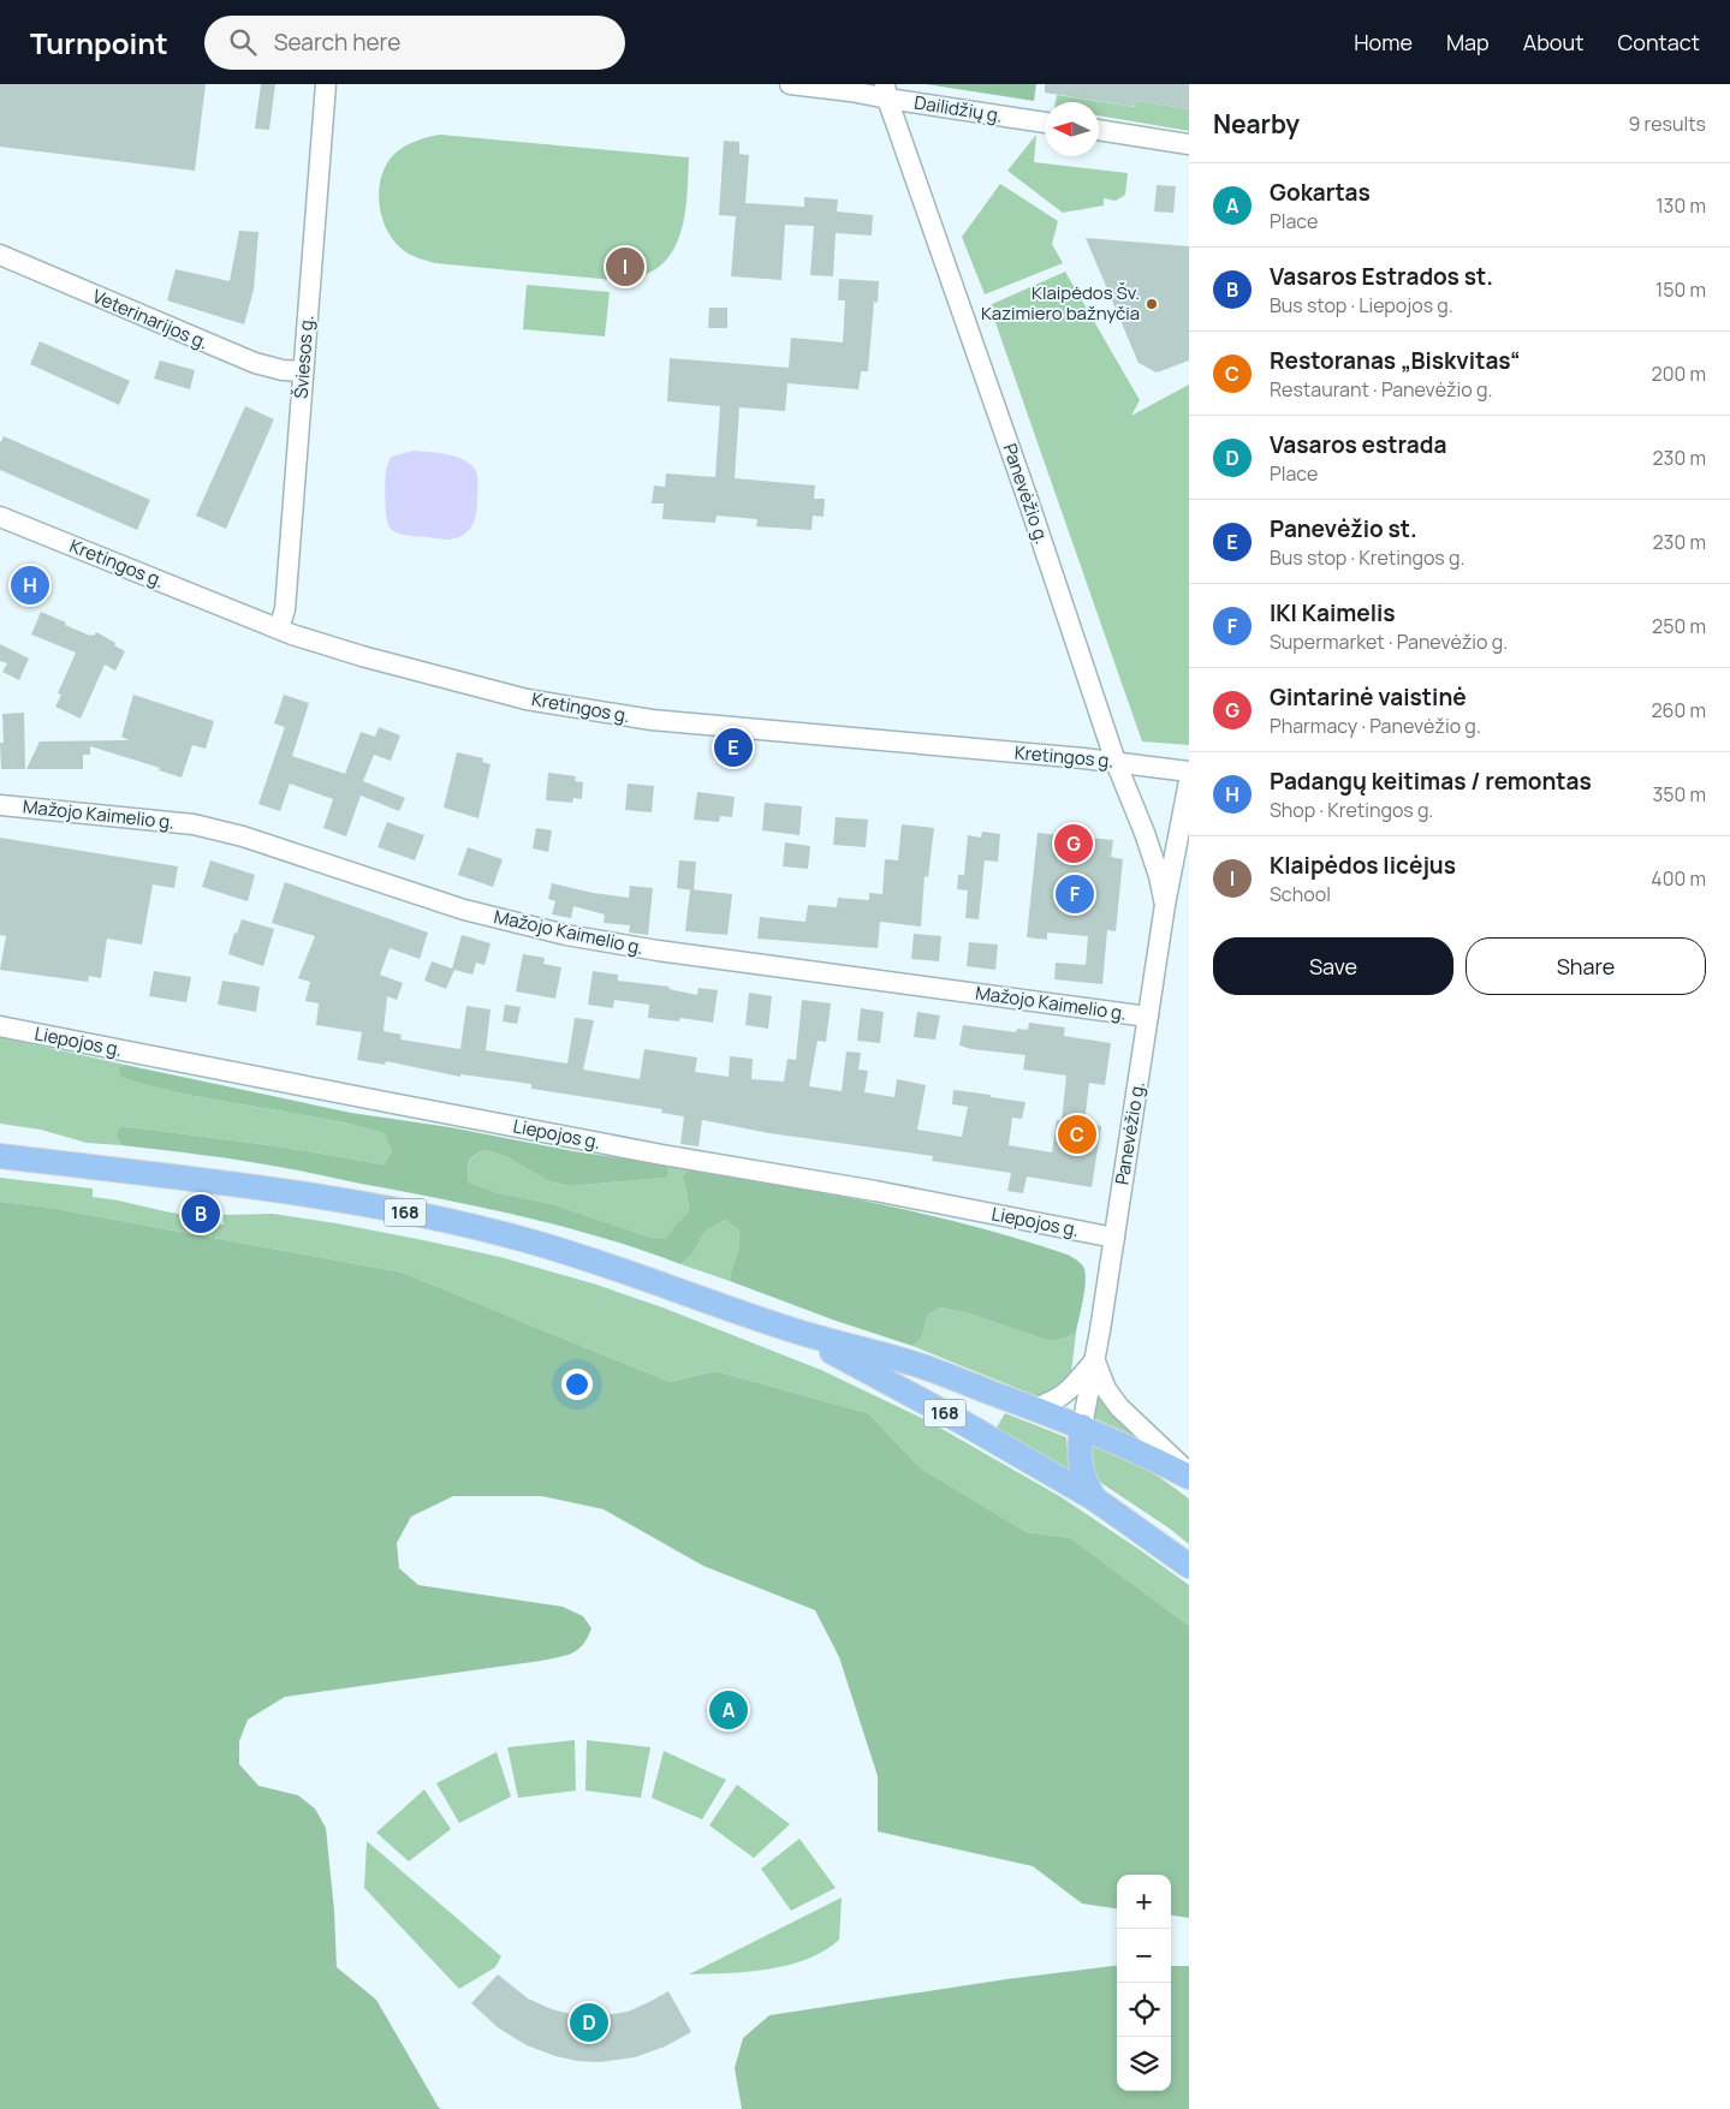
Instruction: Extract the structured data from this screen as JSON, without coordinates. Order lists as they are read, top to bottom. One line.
{"streets":{"main road":["168"],"street":["Dailidžių g.","Veterinarijos g.","Šviesos g.","Panevėžio g.","Kretingos g.","Mažojo Kaimelio g.","Liepojos g."]},"crossings":[["Dailidžių g.","Panevėžio g."],["Veterinarijos g.","Šviesos g."],["Šviesos g.","Kretingos g."],["Panevėžio g.","Kretingos g."],["Panevėžio g.","Mažojo Kaimelio g."],["Panevėžio g.","Liepojos g."],["Panevėžio g.","168"]],"places":["Klaipėdos Šv. Kazimiero bažnyčia"],"north":"left","page":{"header":"Turnpoint","search":"Search here","nav":["Home","Map","About","Contact"],"heading":["Nearby","9 results"],"list":[{"mark":"A","name":"Gokartas","note":"Place","value":"130 m"},{"mark":"B","name":"Vasaros Estrados st.","note":"Bus stop · Liepojos g.","value":"150 m"},{"mark":"C","name":"Restoranas „Biskvitas“","note":"Restaurant · Panevėžio g.","value":"200 m"},{"mark":"D","name":"Vasaros estrada","note":"Place","value":"230 m"},{"mark":"E","name":"Panevėžio st.","note":"Bus stop · Kretingos g.","value":"230 m"},{"mark":"F","name":"IKI Kaimelis","note":"Supermarket · Panevėžio g.","value":"250 m"},{"mark":"G","name":"Gintarinė vaistinė","note":"Pharmacy · Panevėžio g.","value":"260 m"},{"mark":"H","name":"Padangų keitimas / remontas","note":"Shop · Kretingos g.","value":"350 m"},{"mark":"I","name":"Klaipėdos licėjus","note":"School","value":"400 m"}],"pins":["I","H","E","G","F","C","B","A","D"],"buttons":["Save","Share"],"map_buttons":["+","−"]}}
